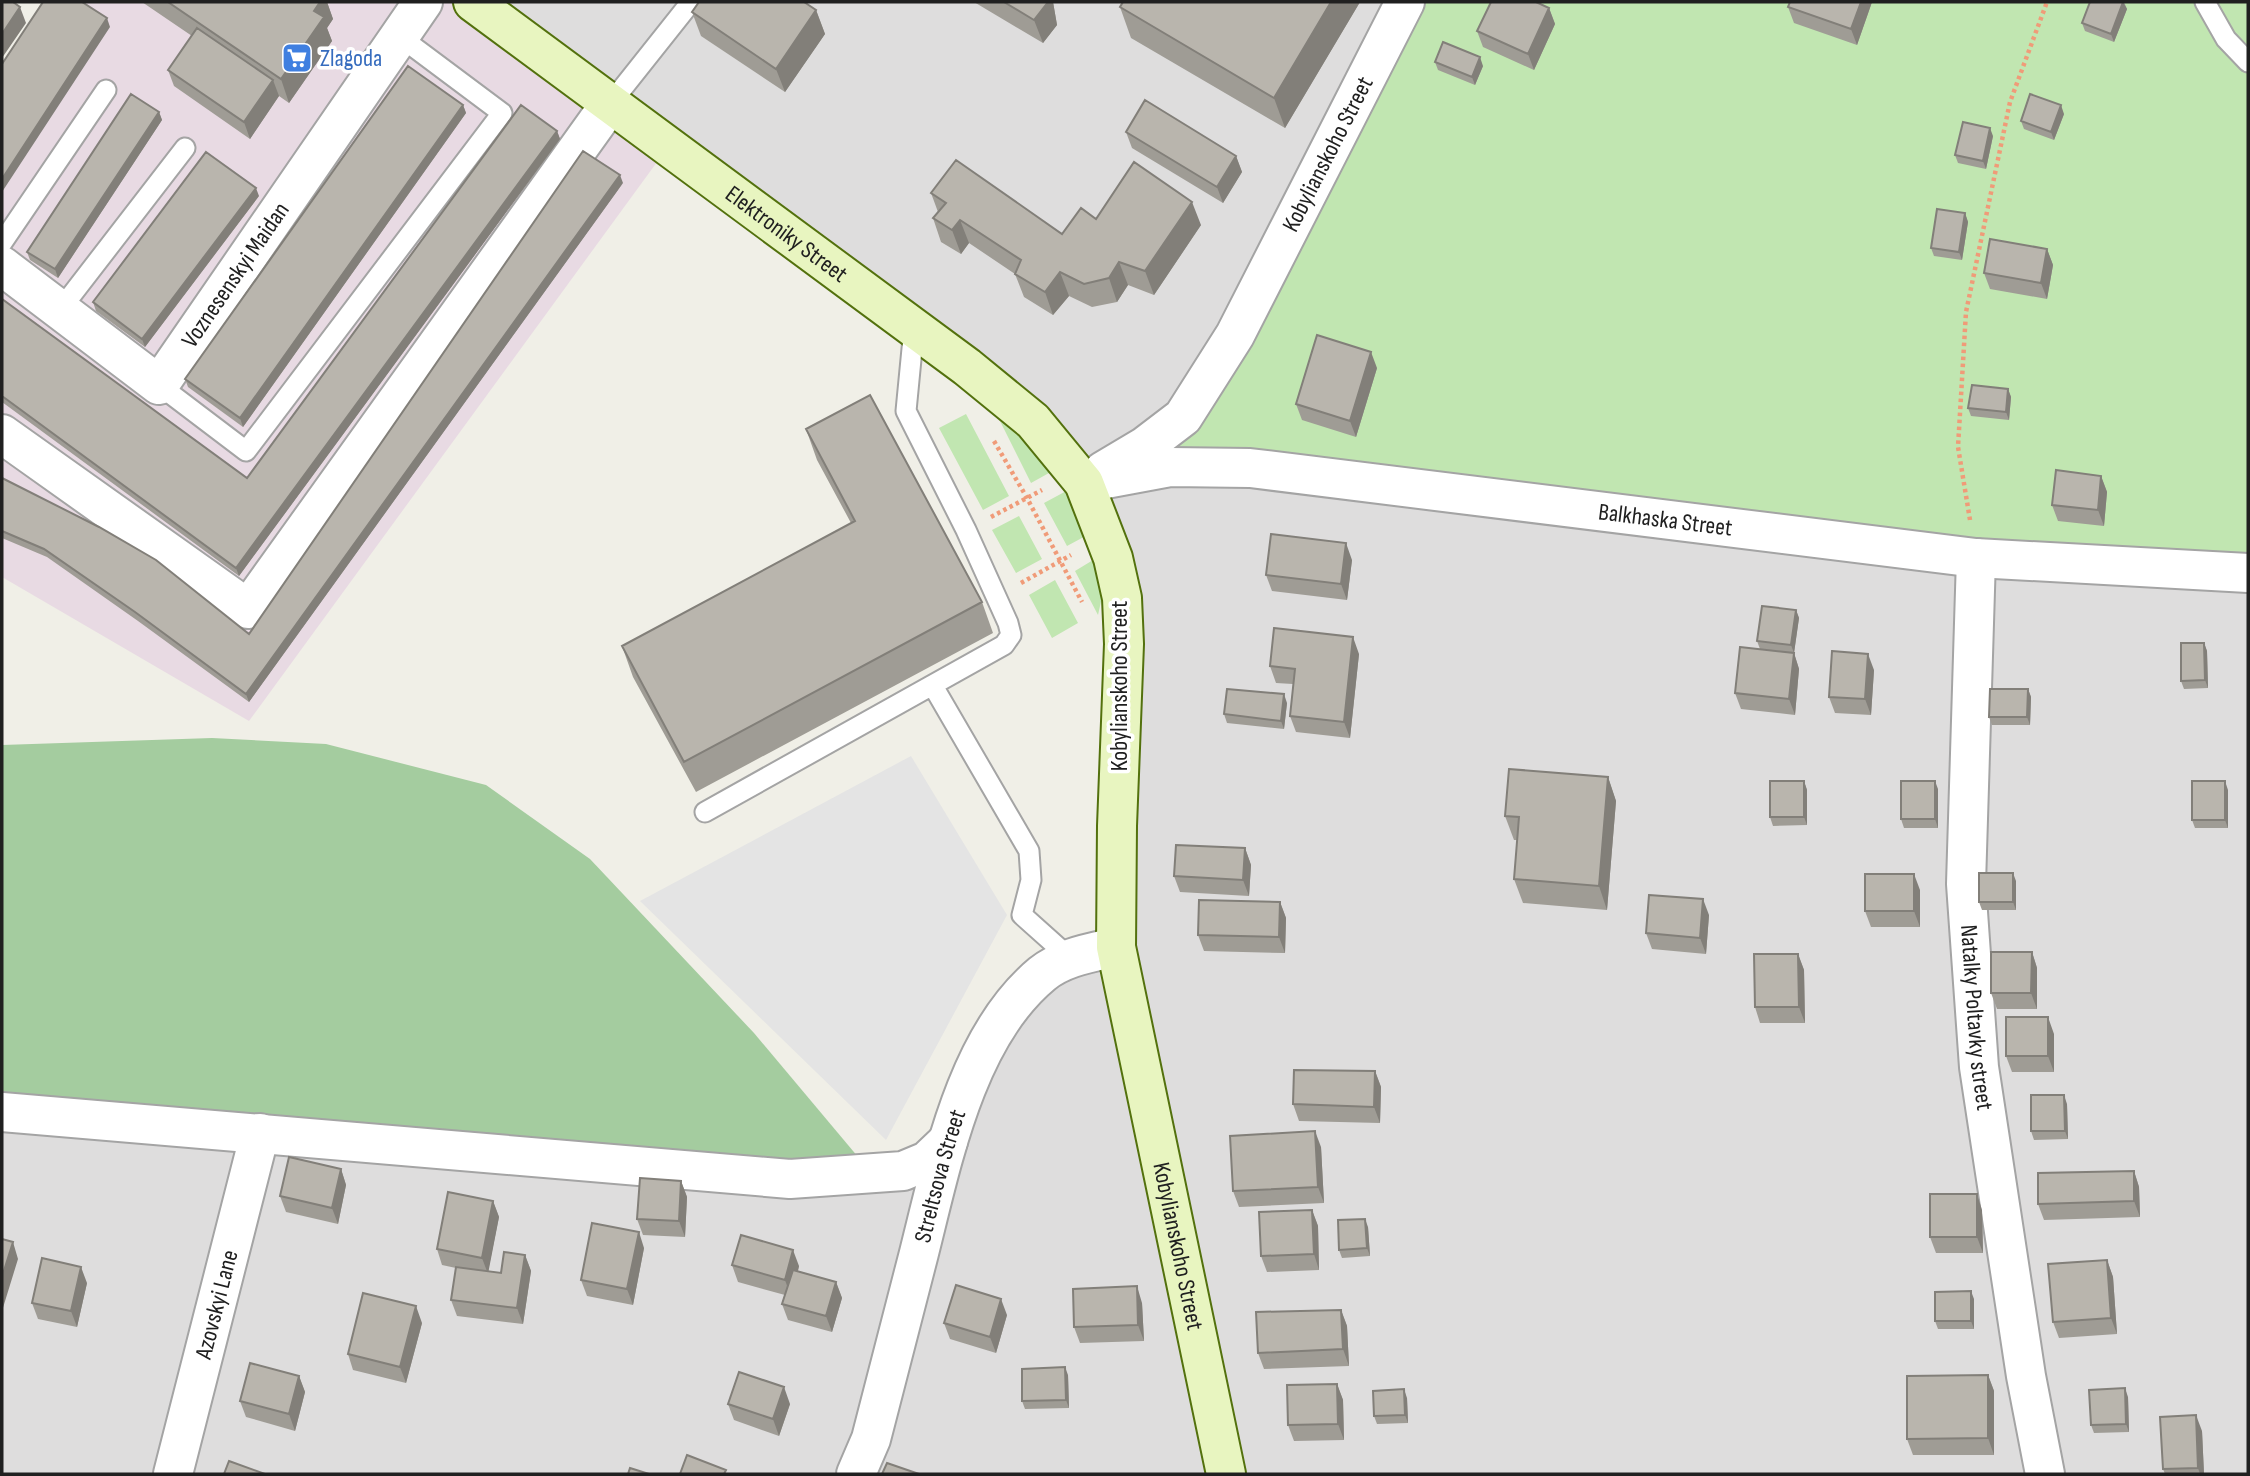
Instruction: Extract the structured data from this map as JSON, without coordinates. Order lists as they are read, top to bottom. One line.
{"streets":{"main road":["Kobylianskoho Street","Elektroniky Street"],"street":["Voznesenskyi Maidan","Balkhaska Street","Natalky Poltavky street","Streltsova Street","Azovskyi Lane"]},"crossings":[["Kobylianskoho Street","Elektroniky Street"],["Kobylianskoho Street","Balkhaska Street"],["Kobylianskoho Street","Streltsova Street"],["Elektroniky Street","Balkhaska Street"],["Balkhaska Street","Natalky Poltavky street"]],"places":{"supermarket":["Zlagoda"]}}
